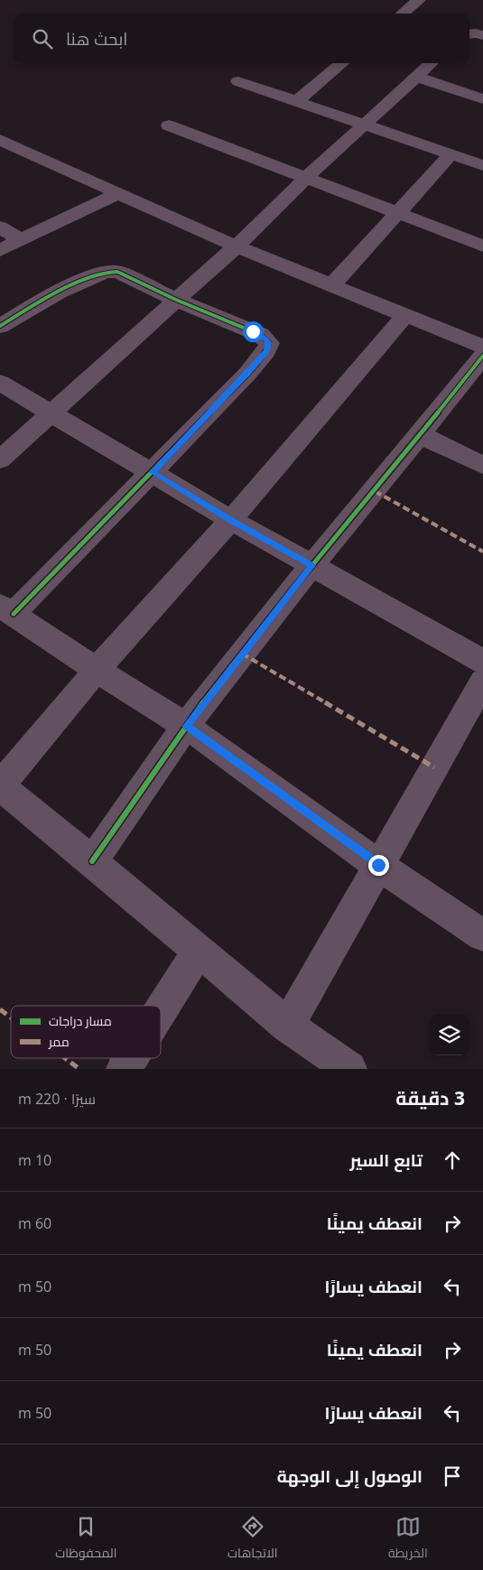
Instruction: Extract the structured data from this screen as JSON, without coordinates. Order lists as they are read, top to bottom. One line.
{"legend":["مسار دراجات","ممر"],"page":{"search":"ابحث هنا","heading":["3 دقيقة","سيرًا · 220 m"],"list":[["تابع السير","10 m"],["انعطف يمينًا","60 m"],["انعطف يسارًا","50 m"],["انعطف يمينًا","50 m"],["انعطف يسارًا","50 m"],"الوصول إلى الوجهة"],"nav":["الخريطة","الاتجاهات","المحفوظات"]}}
